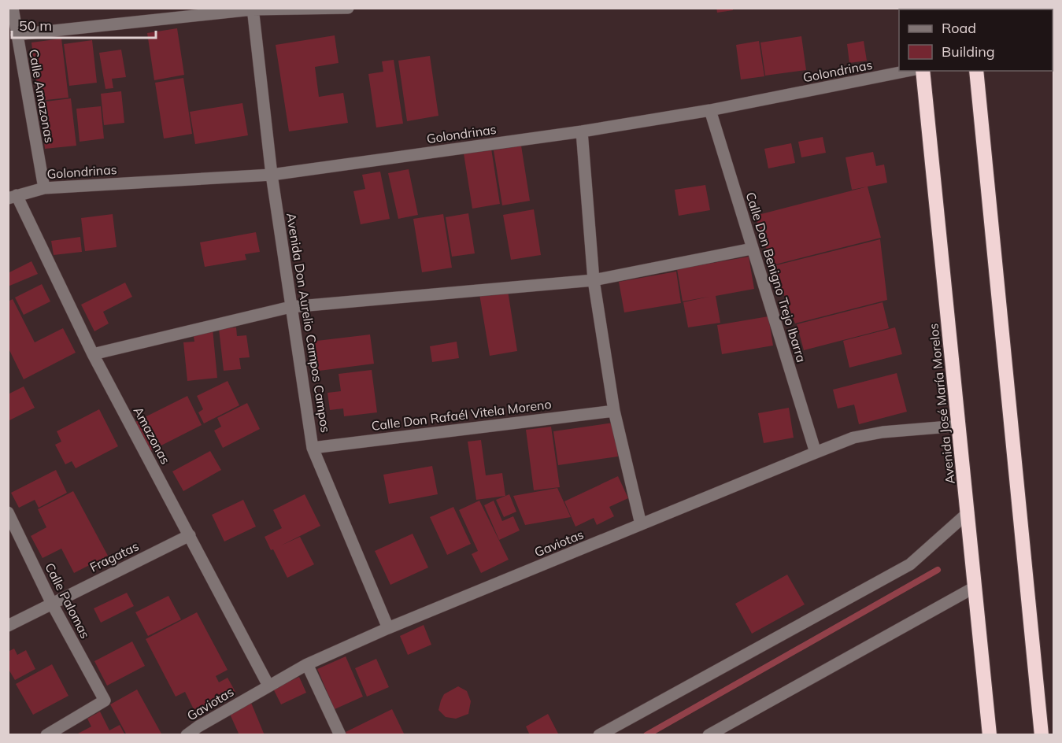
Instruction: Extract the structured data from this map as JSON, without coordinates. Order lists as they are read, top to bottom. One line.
{"streets":{"highway":["Avenida José María Morelos"],"street":["Golondrinas","Calle Amazonas","Calle Don Benigno Trejo Ibarra","Avenida Don Aurelio Campos Campos","Calle Don Rafaél Vitela Moreno","Amazonas","Gaviotas","Fragatas","Calle Palomas"]},"crossings":[["Golondrinas","Calle Amazonas"],["Golondrinas","Calle Don Benigno Trejo Ibarra"],["Golondrinas","Avenida Don Aurelio Campos Campos"],["Golondrinas","Amazonas"],["Calle Don Benigno Trejo Ibarra","Gaviotas"],["Avenida Don Aurelio Campos Campos","Calle Don Rafaél Vitela Moreno"],["Avenida Don Aurelio Campos Campos","Gaviotas"],["Avenida José María Morelos","Gaviotas"],["Amazonas","Gaviotas"],["Amazonas","Fragatas"],["Fragatas","Calle Palomas"]],"legend":["Road","Building"],"scale_bar":"50 m"}
